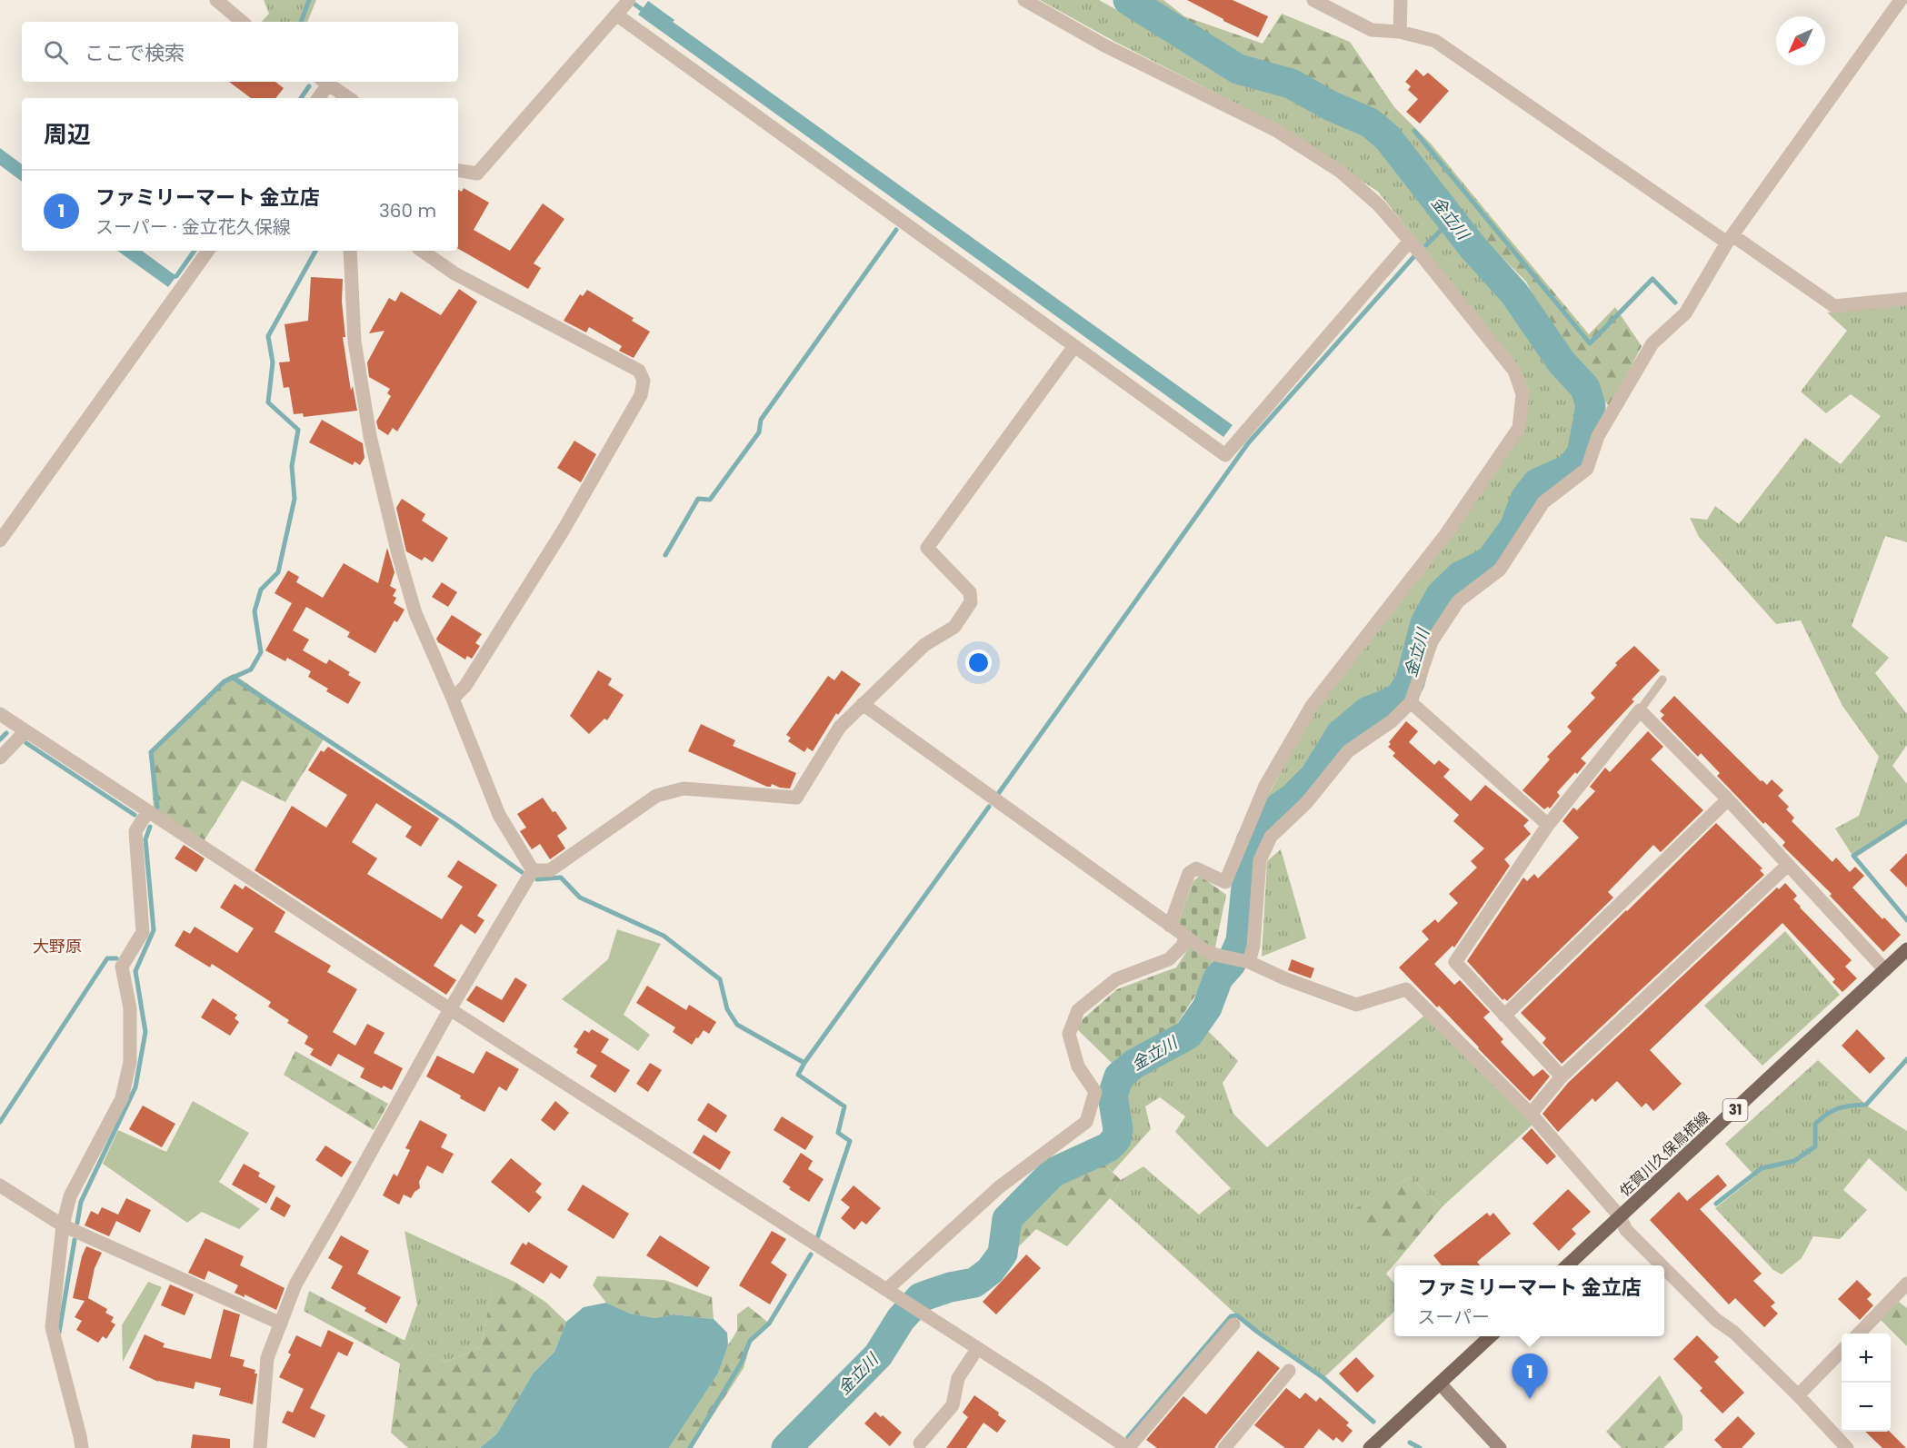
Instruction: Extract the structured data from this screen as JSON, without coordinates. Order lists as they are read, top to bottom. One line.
{"streets":{"main road":["31","佐賀川久保鳥栖線"]},"districts":["大野原"],"water":["金立川"],"north":"bottom left","page":{"search":"ここで検索","heading":"周辺","list":[{"mark":"1","name":"ファミリーマート 金立店","note":"スーパー · 金立花久保線","value":"360 m"}],"popup":["ファミリーマート 金立店","スーパー"],"map_buttons":["+","−"],"pins":"1"}}
